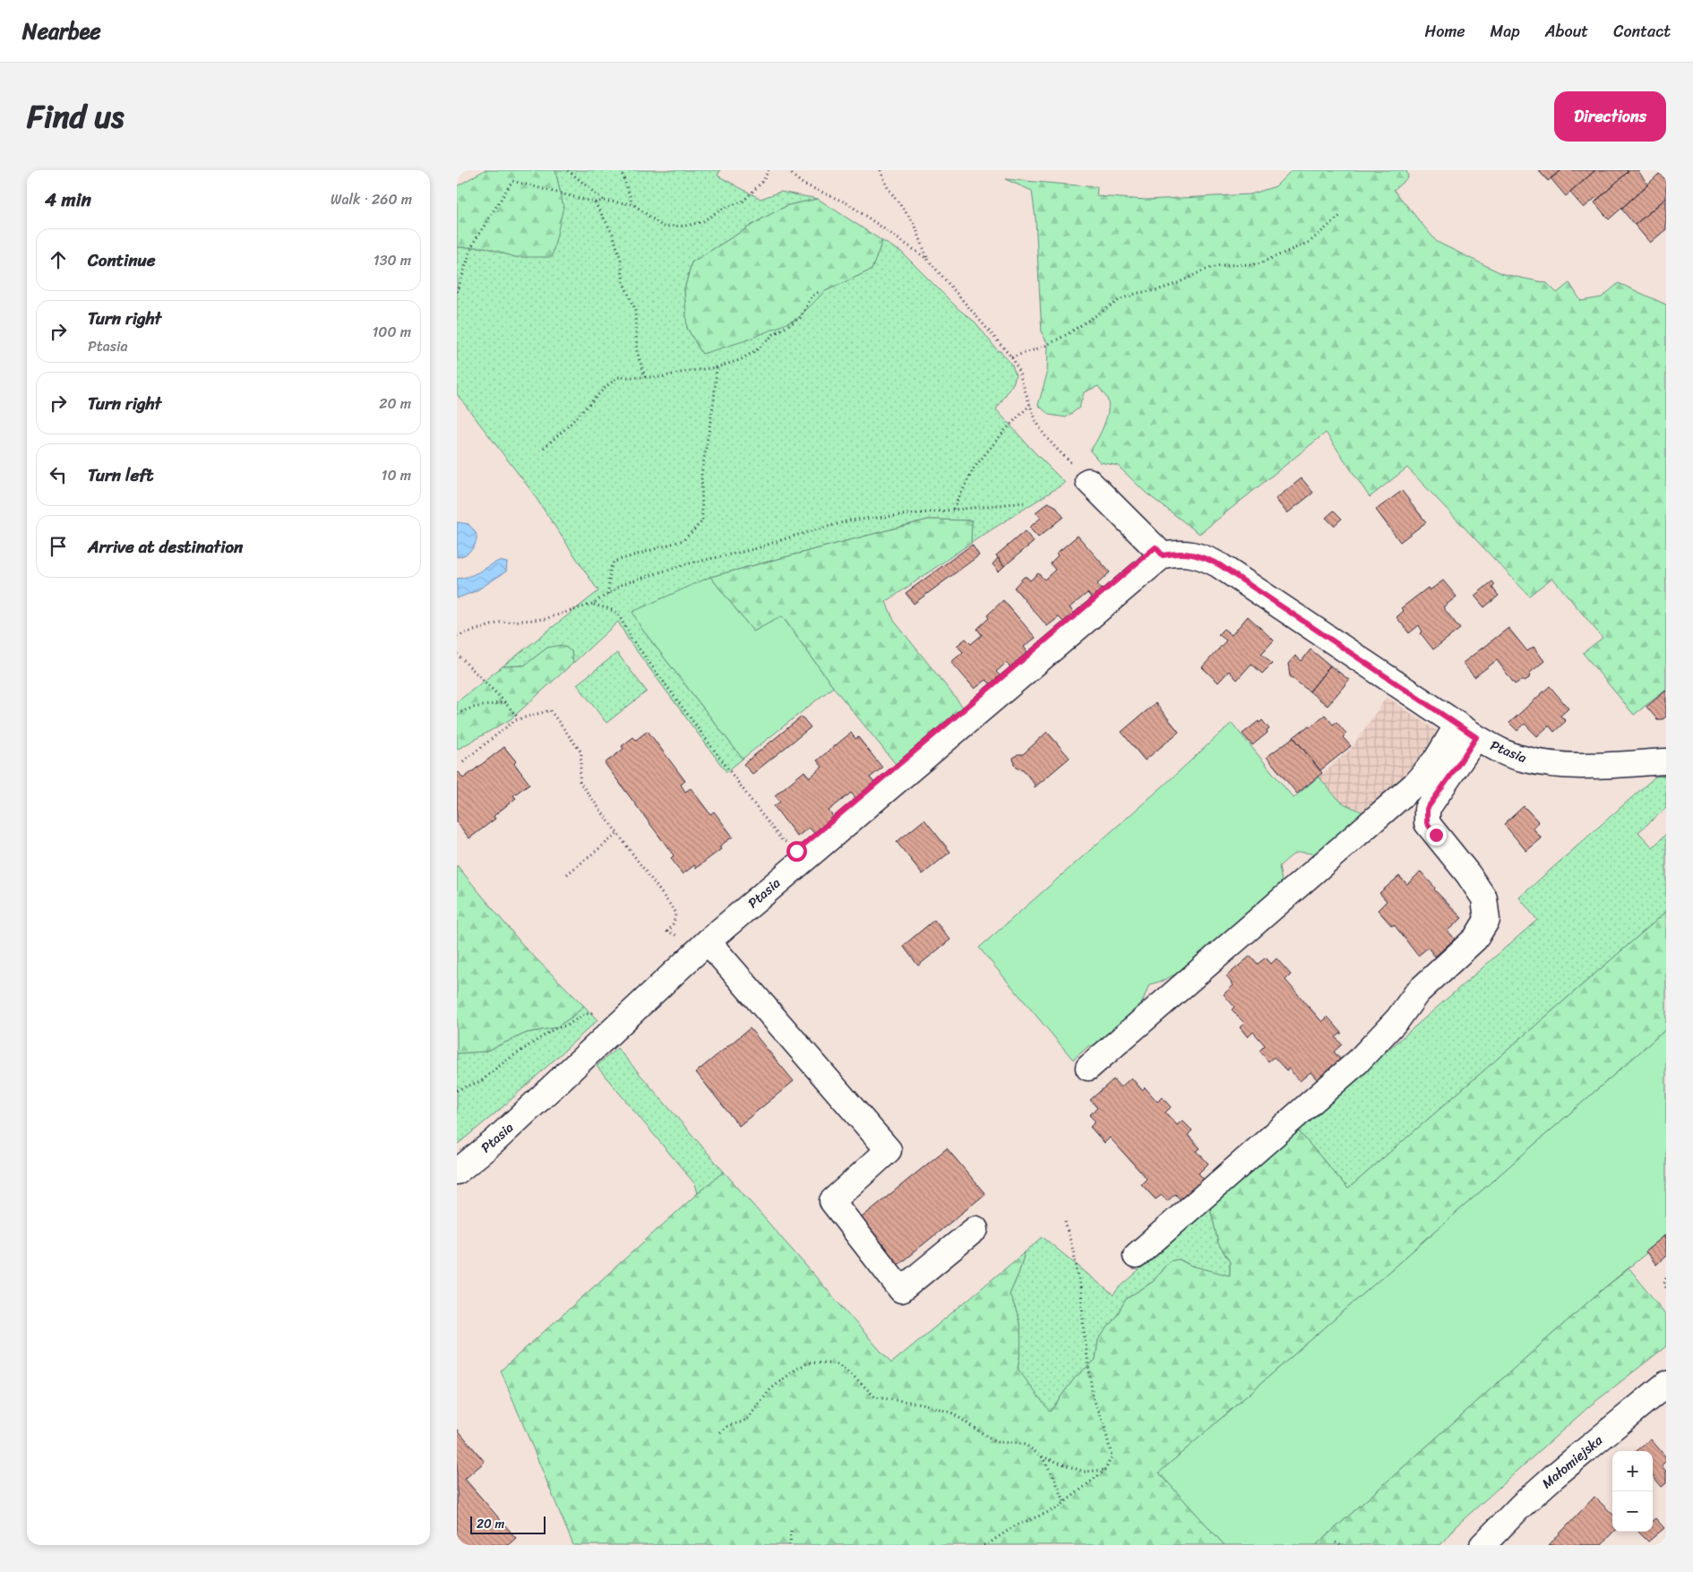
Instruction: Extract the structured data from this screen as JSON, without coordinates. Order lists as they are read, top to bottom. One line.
{"streets":{"street":["Ptasia","Małomiejska"]},"scale_bar":"20 m","page":{"header":"Nearbee","nav":["Home","Map","About","Contact"],"title":"Find us","buttons":"Directions","heading":["4 min","Walk · 260 m"],"list":[["Continue","130 m"],["Turn right","Ptasia","100 m"],["Turn right","20 m"],["Turn left","10 m"],"Arrive at destination"],"map_buttons":["+","−"],"scale":"20 m"}}
